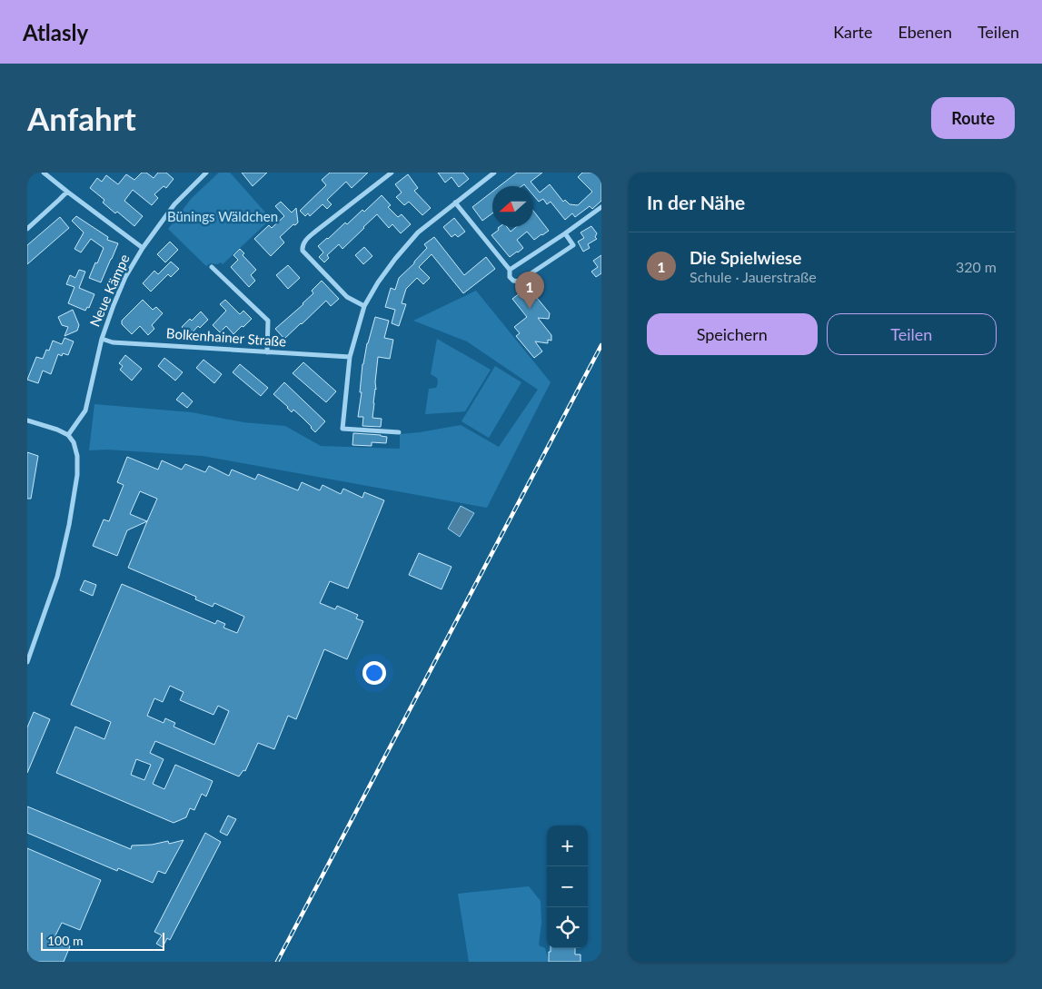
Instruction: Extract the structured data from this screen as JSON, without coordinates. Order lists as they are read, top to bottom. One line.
{"streets":{"street":["Neue Kämpe","Bolkenhainer Straße"]},"crossings":[["Neue Kämpe","Bolkenhainer Straße"]],"parks":["Bünings Wäldchen"],"scale_bar":"100 m","north":"left","page":{"header":"Atlasly","nav":["Karte","Ebenen","Teilen"],"buttons":["Route",["Speichern","Teilen"]],"title":"Anfahrt","heading":"In der Nähe","list":[{"mark":"1","name":"Die Spielwiese","note":"Schule · Jauerstraße","value":"320 m"}],"pins":"1","map_buttons":["+","−"],"scale":"100 m"}}
